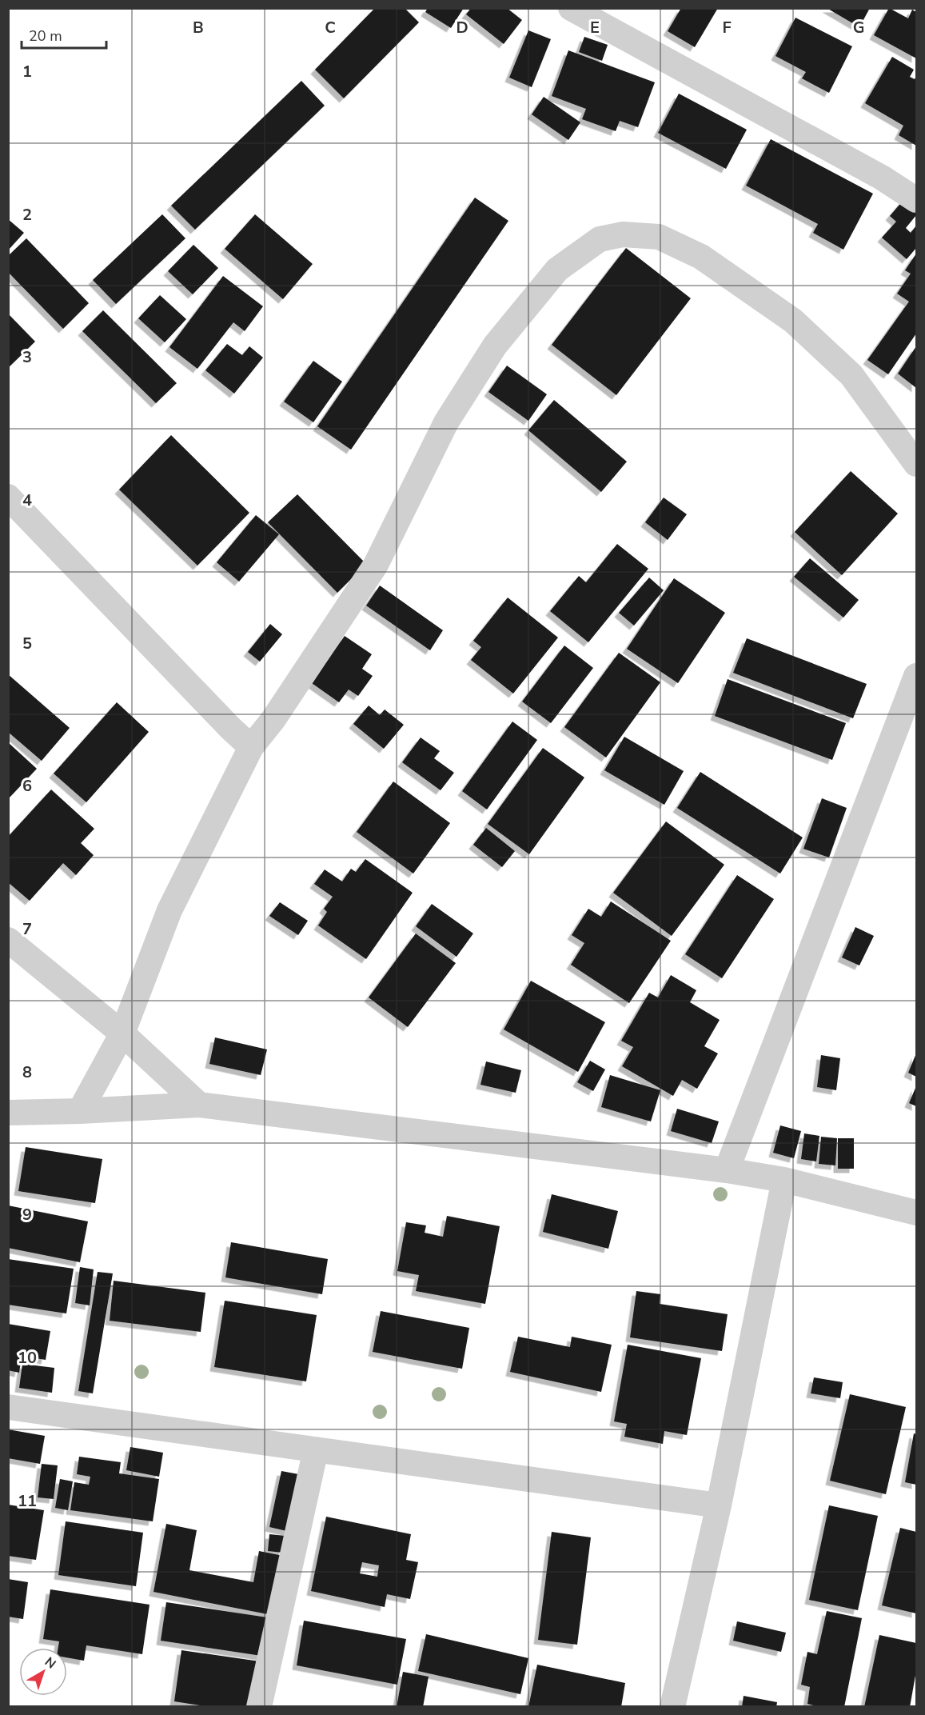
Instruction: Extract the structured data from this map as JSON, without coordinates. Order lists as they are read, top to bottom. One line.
{"scale_bar":"20 m","north":"top right","grid":{"columns":["B","C","D","E","F","G"],"rows":["1","2","3","4","5","6","7","8","9","10","11"]}}
